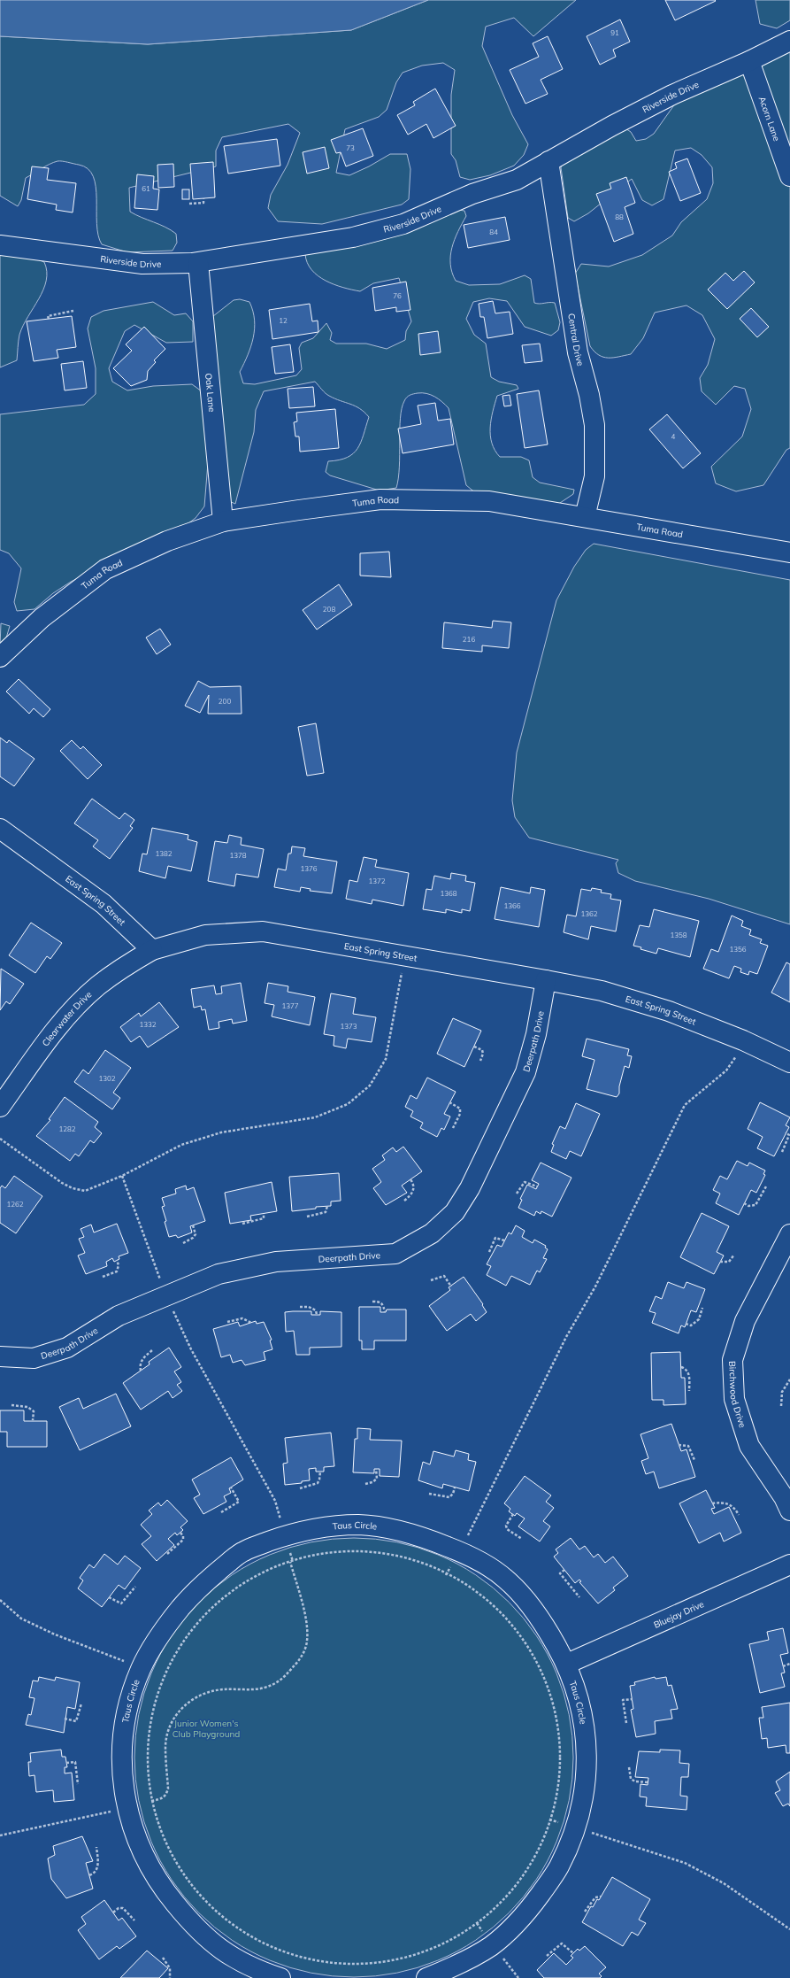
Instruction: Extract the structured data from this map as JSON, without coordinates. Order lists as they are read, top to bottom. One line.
{"streets":{"street":["Riverside Drive","Acorn Lane","Central Drive","Oak Lane","Tuma Road","East Spring Street","Clearwater Drive","Deerpath Drive","Birchwood Drive","Taus Circle","Bluejay Drive"]},"crossings":[["Riverside Drive","Acorn Lane"],["Riverside Drive","Central Drive"],["Riverside Drive","Oak Lane"],["Central Drive","Tuma Road"],["Oak Lane","Tuma Road"],["East Spring Street","Clearwater Drive"],["East Spring Street","Deerpath Drive"],["Taus Circle","Bluejay Drive"]],"parks":["Junior Women's Club Playground"],"house_numbers":["91","73","61","88","84","76","12","4","208","216","200","1382","1378","1376","1372","1368","1366","1362","1358","1356","1377","1332","1373","1302","1282","1262"]}
